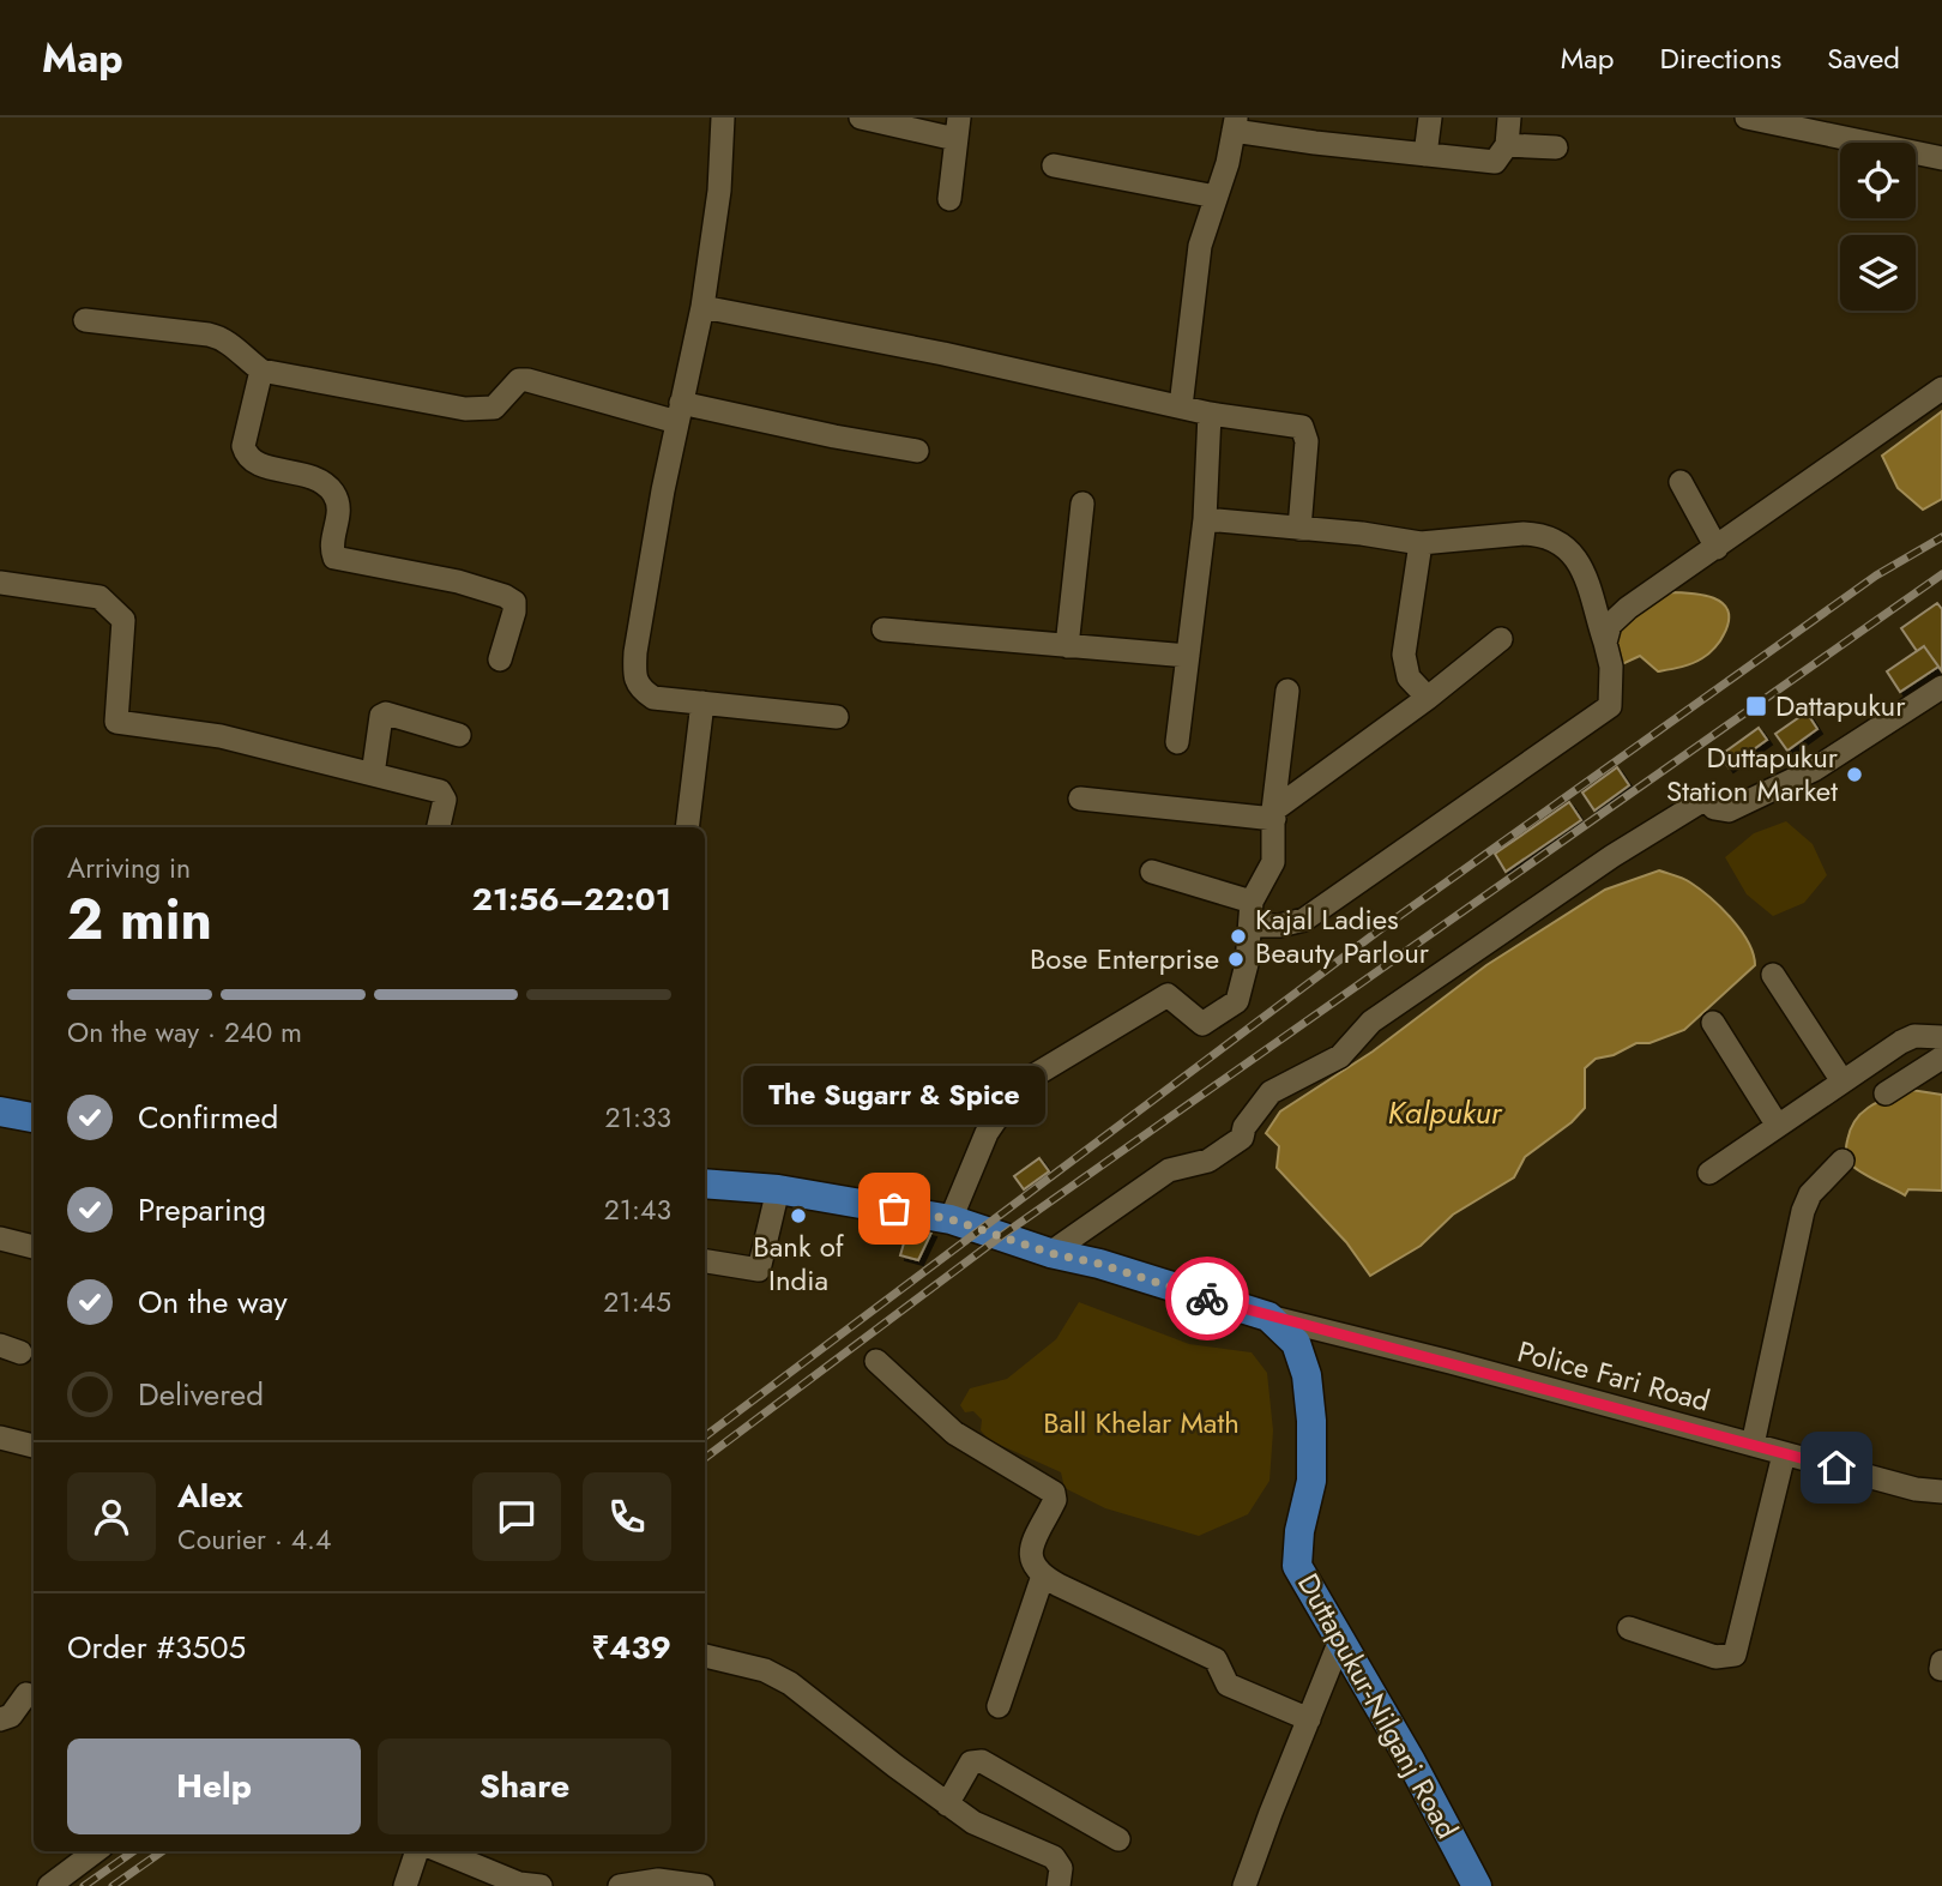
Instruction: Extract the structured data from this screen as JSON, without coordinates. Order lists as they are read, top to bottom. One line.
{"streets":{"main road":["Duttapukur-Nilganj Road"],"street":["Police Fari Road"]},"crossings":[["Police Fari Road","Duttapukur-Nilganj Road"]],"water":["Kalpukur"],"parks":["Ball Khelar Math"],"places":{"transit":["Dattapukur"],"other":["Duttapukur Station Market","Kajal Ladies Beauty Parlour","Bose Enterprise","The Sugarr & Spice","Bank of India"]},"page":{"header":"Map","nav":["Map","Directions","Saved"],"heading":["2 min","Arriving in","21:56–22:01"],"panel":["Alex","Courier · 4.4","Order #3505","₹439"],"bar":"On the way · 240 m","bubble":"The Sugarr & Spice","list":[["Confirmed","21:33"],["Preparing","21:43"],["On the way","21:45"],"Delivered"],"buttons":["Help","Share"]}}
